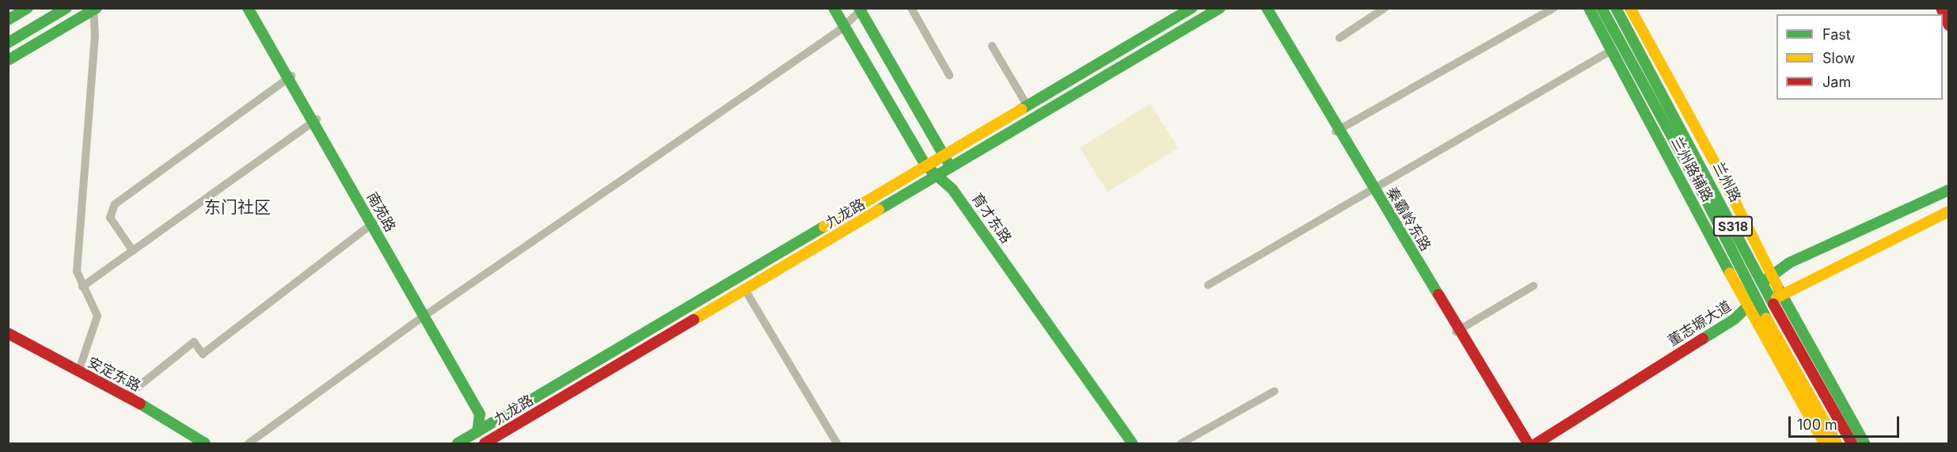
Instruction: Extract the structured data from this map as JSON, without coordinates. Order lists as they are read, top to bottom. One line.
{"streets":{"main road":["兰州路辅路","兰州路","南苑路","九龙路","育才东路","秦霸岭东路","S318","董志塬大道","安定东路"]},"crossings":[["兰州路辅路","兰州路"],["兰州路辅路","董志塬大道"],["兰州路","董志塬大道"],["南苑路","九龙路"],["九龙路","育才东路"]],"districts":["东门社区"],"legend":["Fast","Slow","Jam"],"scale_bar":"100 m"}
